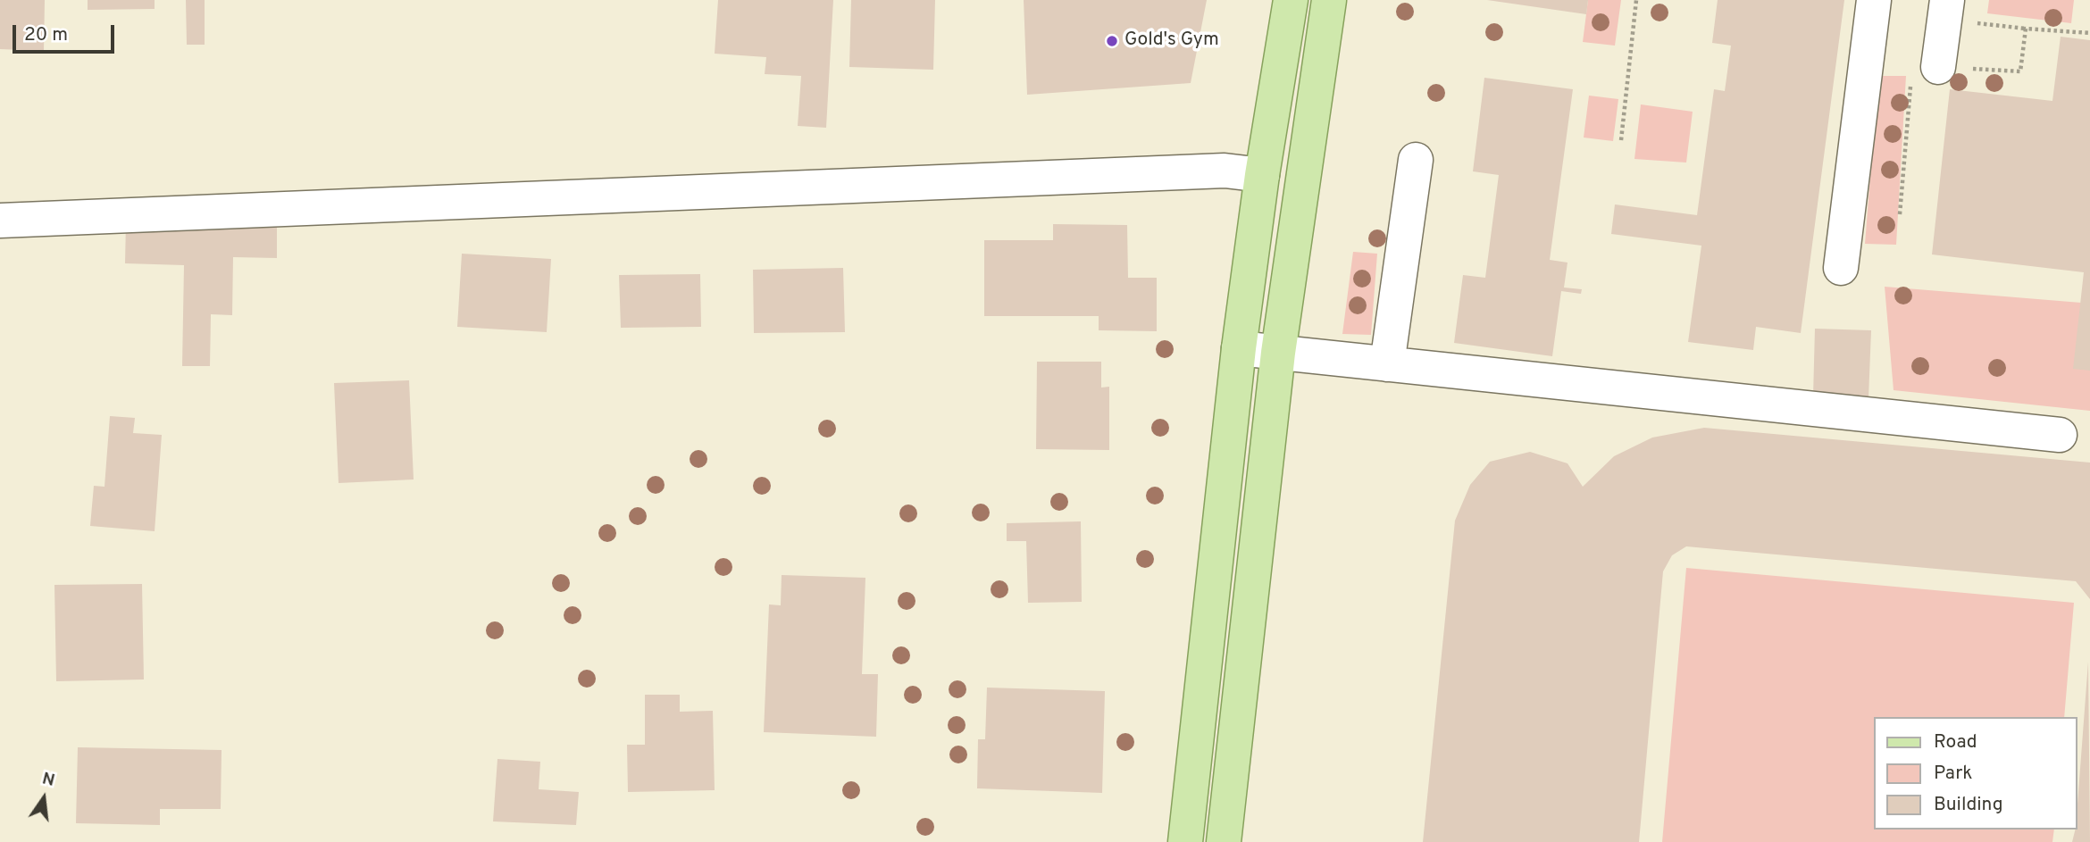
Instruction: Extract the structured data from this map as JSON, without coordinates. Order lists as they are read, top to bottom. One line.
{"places":["Gold's Gym"],"legend":["Road","Park","Building"],"scale_bar":"20 m","north":"top"}
